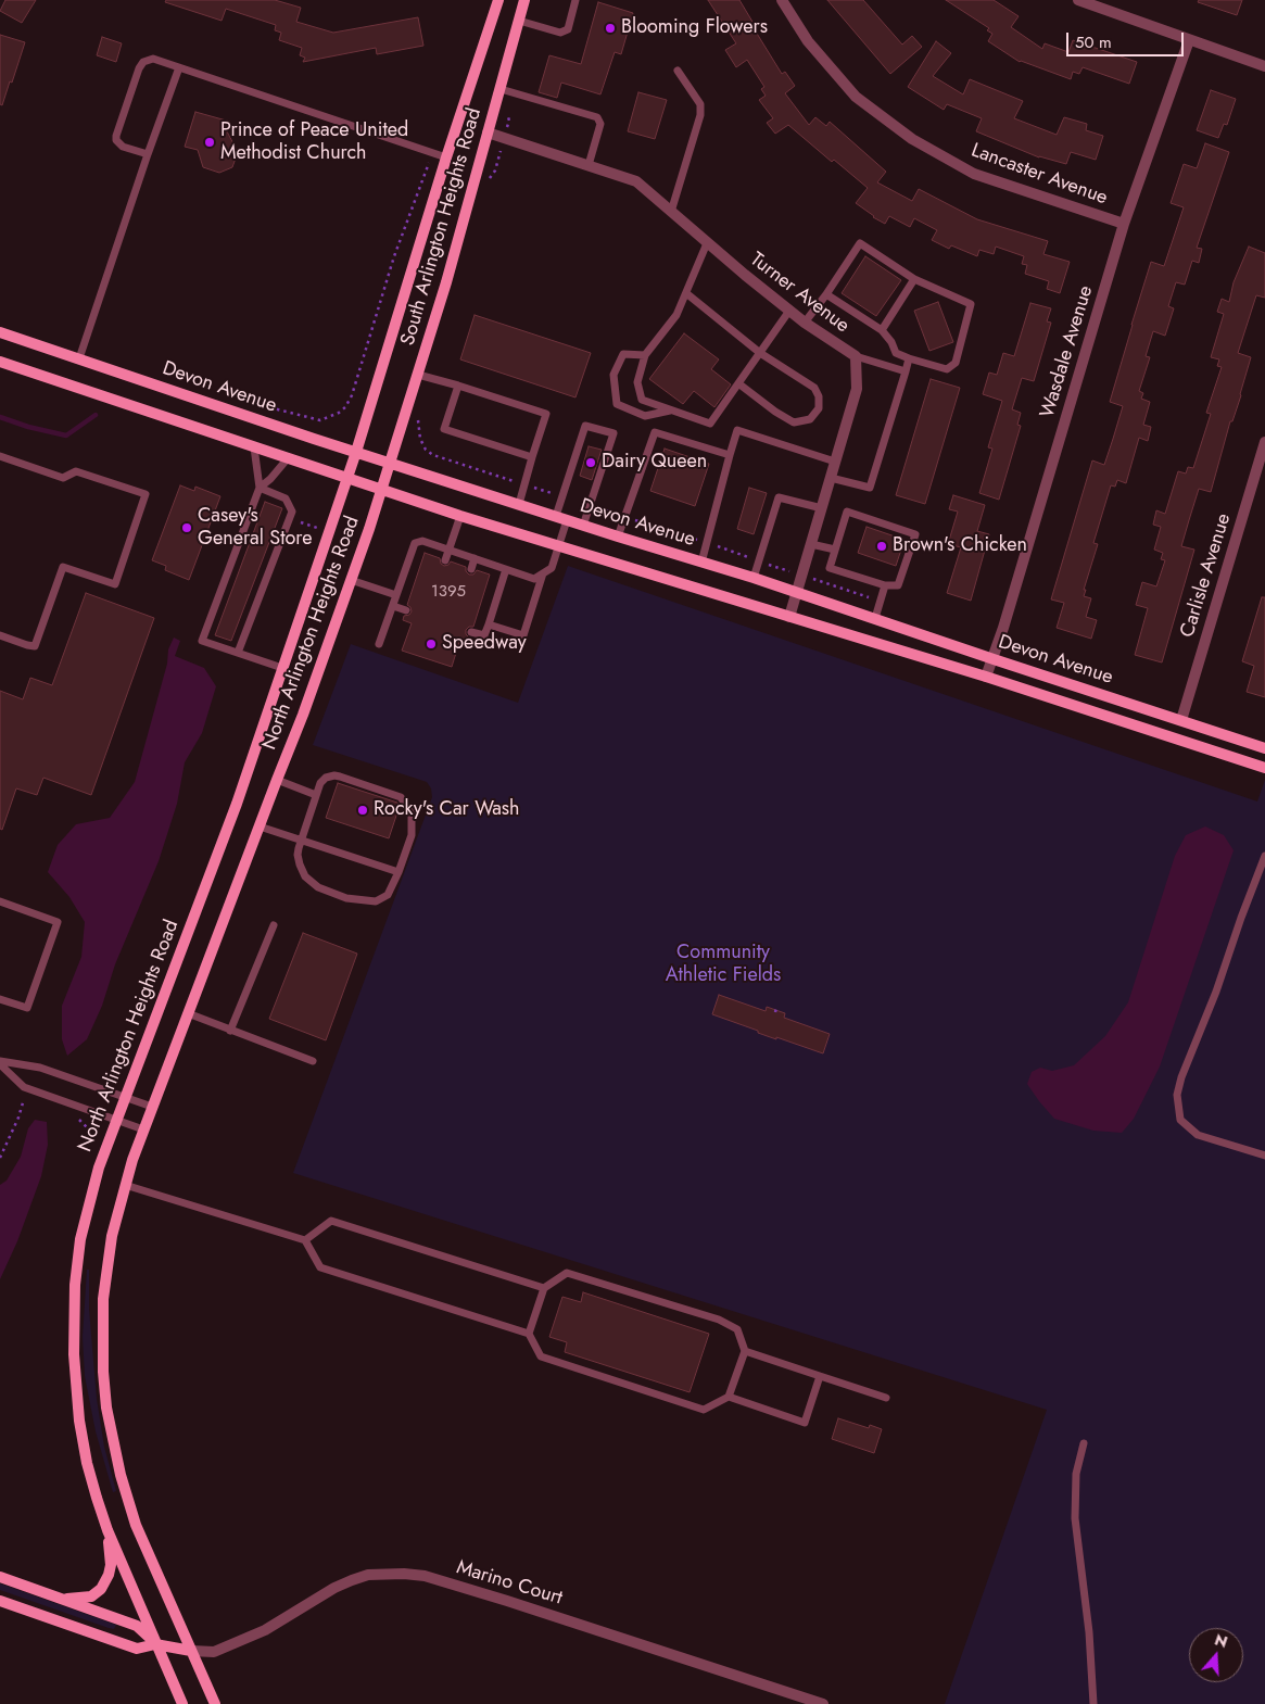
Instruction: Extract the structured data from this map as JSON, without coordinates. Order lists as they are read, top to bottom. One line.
{"streets":{"main road":["South Arlington Heights Road","Devon Avenue","North Arlington Heights Road"],"street":["Lancaster Avenue","Turner Avenue","Wasdale Avenue","Carlisle Avenue","Marino Court"]},"crossings":[["Lancaster Avenue","Wasdale Avenue"],["South Arlington Heights Road","Turner Avenue"],["South Arlington Heights Road","Devon Avenue"],["South Arlington Heights Road","North Arlington Heights Road"],["Turner Avenue","Devon Avenue"],["Wasdale Avenue","Devon Avenue"],["Devon Avenue","Carlisle Avenue"],["Devon Avenue","North Arlington Heights Road"],["North Arlington Heights Road","Marino Court"]],"parks":["Community Athletic Fields"],"places":["Blooming Flowers","Prince of Peace United Methodist Church","Dairy Queen","Casey's General Store","Brown's Chicken","Speedway","Rocky's Car Wash"],"house_numbers":["1395"],"scale_bar":"50 m","north":"top"}
